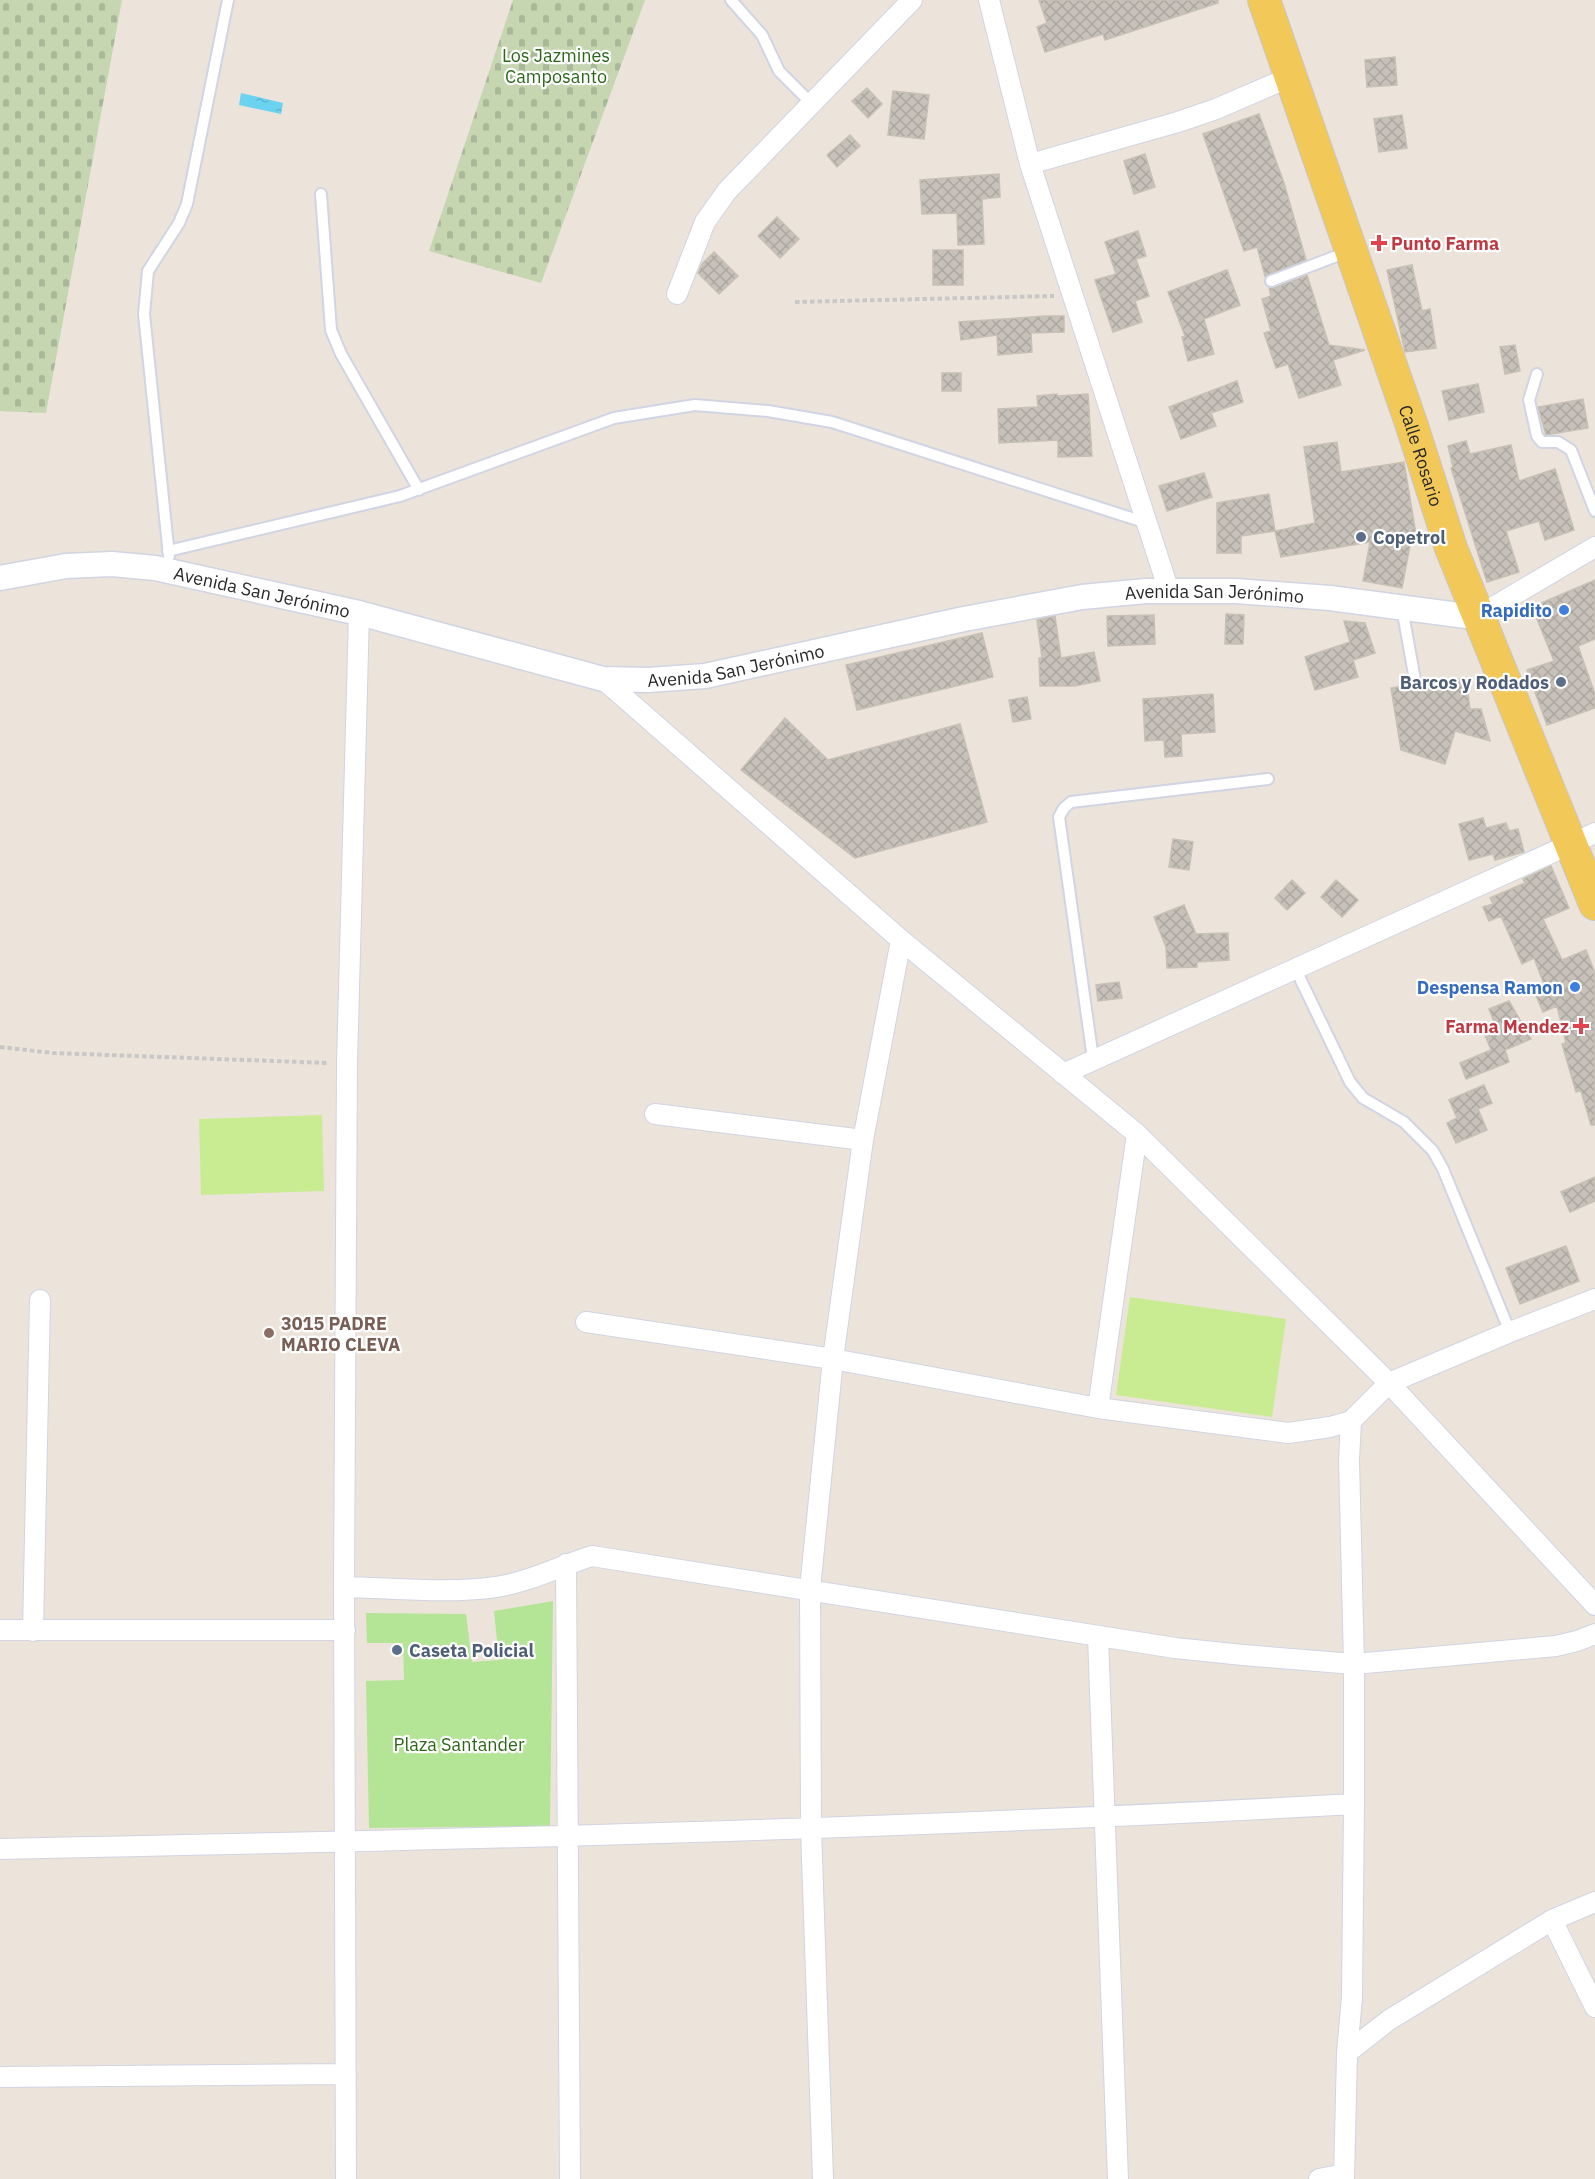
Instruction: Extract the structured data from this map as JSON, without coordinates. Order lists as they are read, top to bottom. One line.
{"streets":{"main road":["Calle Rosario"],"street":["Avenida San Jerónimo"]},"crossings":[["Calle Rosario","Avenida San Jerónimo"]],"parks":["Los Jazmines Camposanto","Plaza Santander"],"places":{"health":["Punto Farma","Farma Mendez"],"other":["Copetrol","Rapidito","Barcos y Rodados","Despensa Ramon","3015 PADRE MARIO CLEVA","Caseta Policial"]}}
